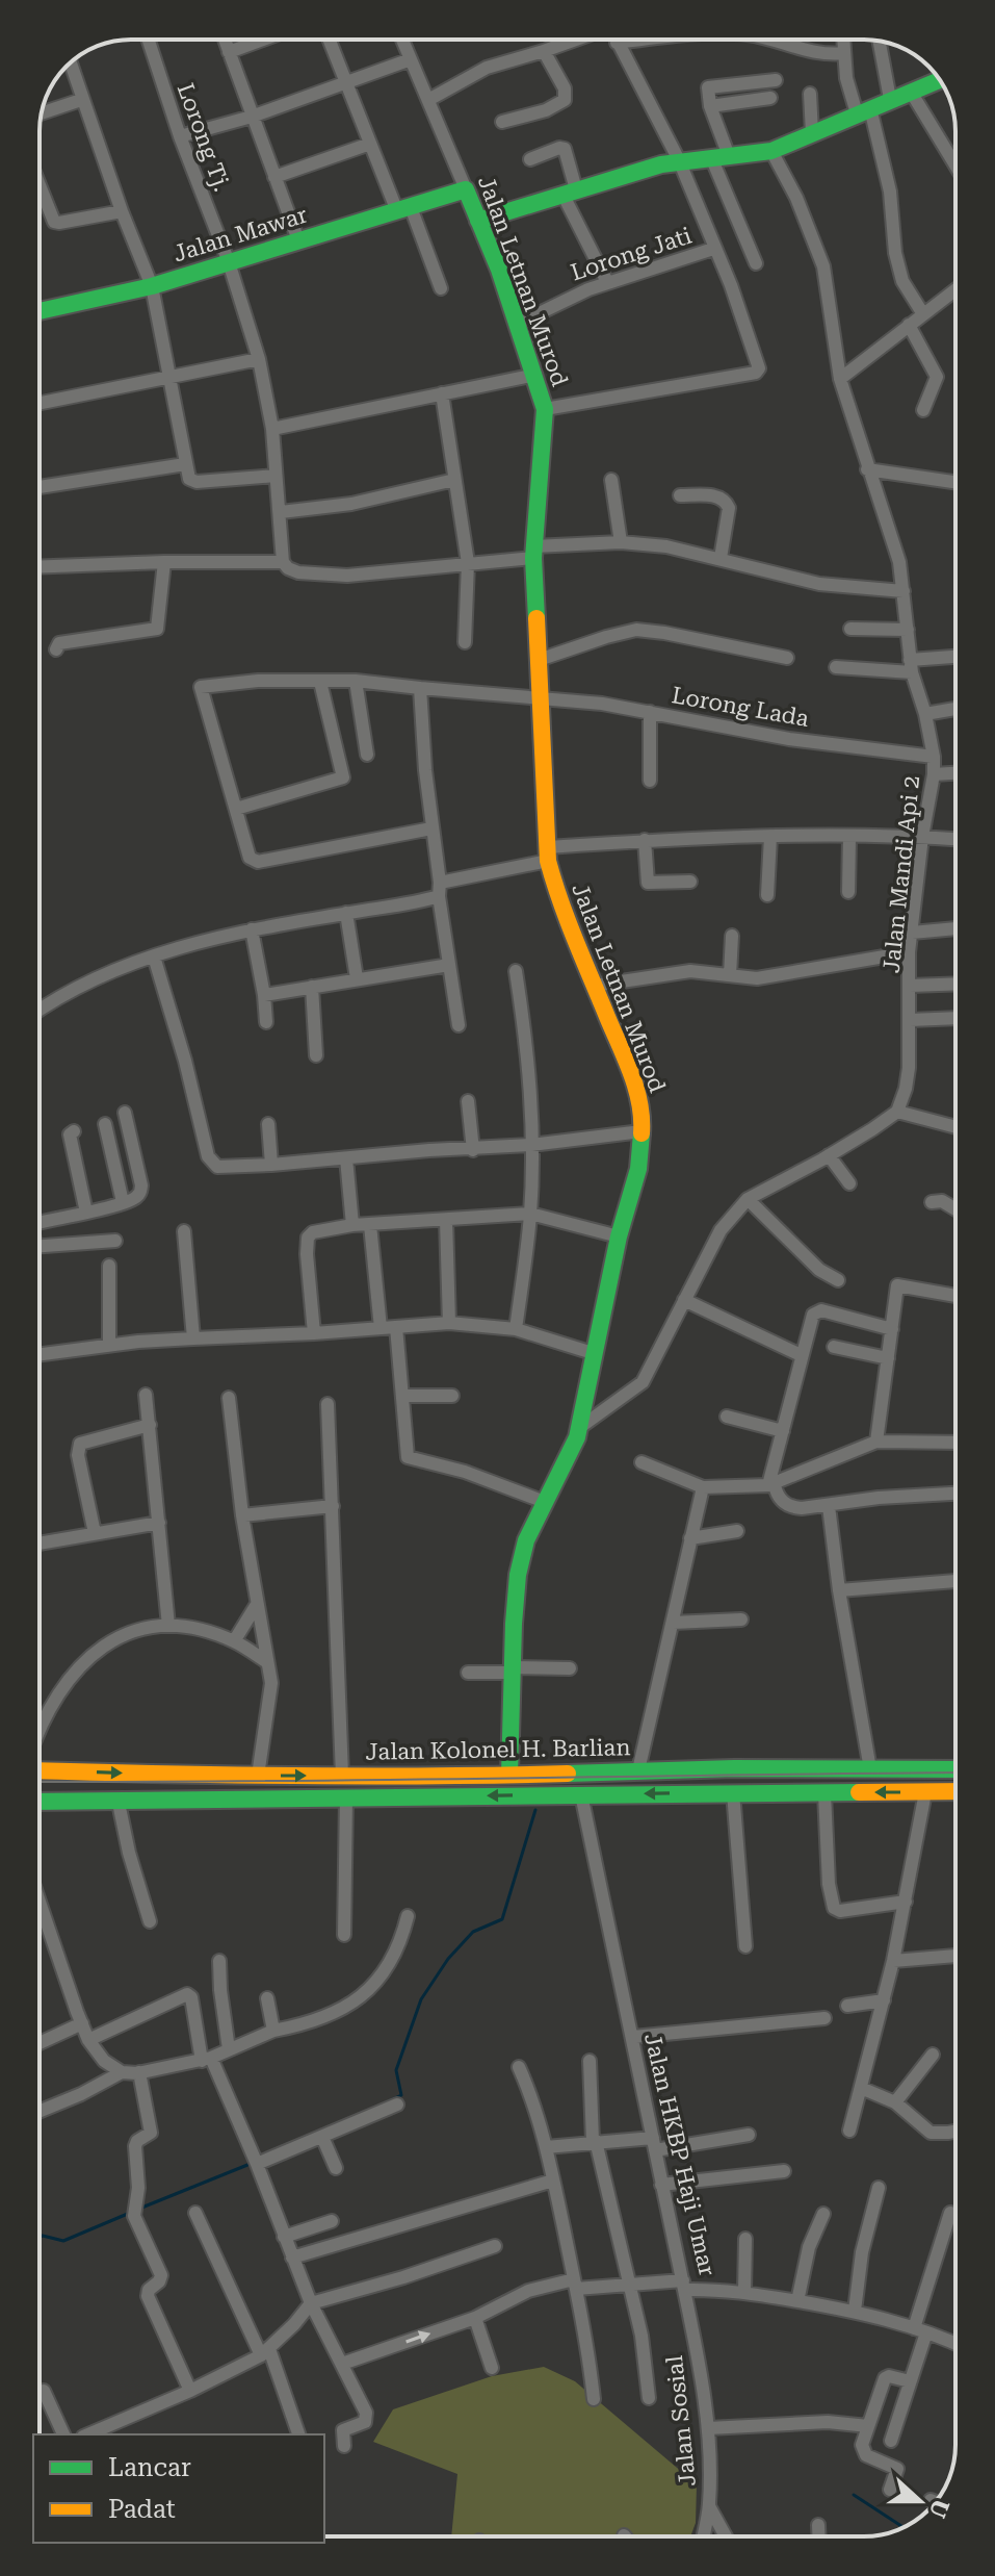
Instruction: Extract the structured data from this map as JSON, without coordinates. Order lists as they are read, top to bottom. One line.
{"streets":{"main road":["Jalan Mawar","Jalan Letnan Murod","Jalan Kolonel H. Barlian"],"street":["Lorong Tj.","Lorong Jati","Lorong Lada","Jalan Mandi Api 2","Jalan HKBP Haji Umar","Jalan Sosial"]},"crossings":[["Lorong Tj.","Jalan Mawar"],["Jalan Mawar","Jalan Letnan Murod"],["Lorong Jati","Jalan Letnan Murod"],["Jalan Letnan Murod","Lorong Lada"],["Jalan Letnan Murod","Jalan Kolonel H. Barlian"],["Lorong Lada","Jalan Mandi Api 2"],["Jalan HKBP Haji Umar","Jalan Sosial"]],"legend":["Lancar","Padat"],"north":"right"}
